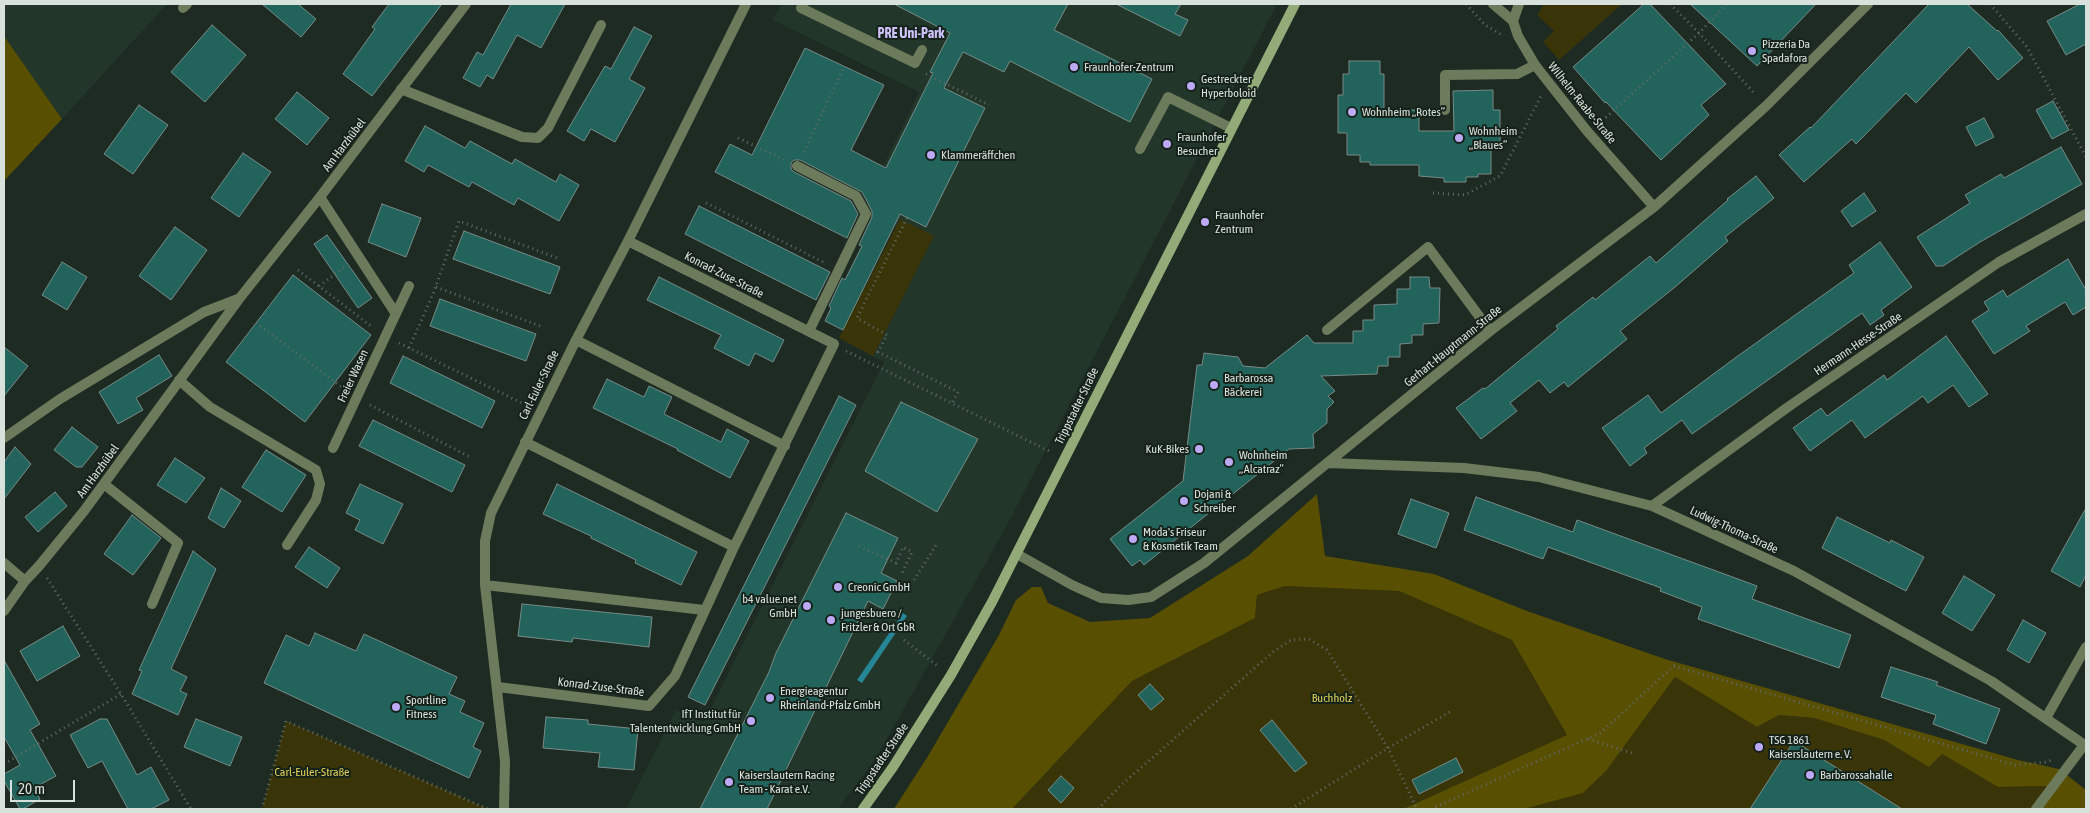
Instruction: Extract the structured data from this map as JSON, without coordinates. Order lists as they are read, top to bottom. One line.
{"streets":{"main road":["Trippstadter Straße"],"street":["Wilhelm-Raabe-Straße","Am Harzhübel","Konrad-Zuse-Straße","Hermann-Hesse-Straße","Gerhart-Hauptmann-Straße","Freier Wasen","Carl-Euler-Straße","Ludwig-Thoma-Straße"]},"crossings":[["Wilhelm-Raabe-Straße","Gerhart-Hauptmann-Straße"],["Konrad-Zuse-Straße","Carl-Euler-Straße"],["Hermann-Hesse-Straße","Ludwig-Thoma-Straße"],["Gerhart-Hauptmann-Straße","Trippstadter Straße"],["Gerhart-Hauptmann-Straße","Ludwig-Thoma-Straße"]],"districts":["PRE Uni-Park"],"parks":["Buchholz","Carl-Euler-Straße"],"places":["Pizzeria Da Spadafora","Fraunhofer-Zentrum","Gestreckter Hyperboloid","Wohnheim „Rotes“","Wohnheim „Blaues“","Fraunhofer Besucher","Klammeräffchen","Fraunhofer Zentrum","Barbarossa Bäckerei","KuK-Bikes","Wohnheim „Alcatraz“","Dojani & Schreiber","Moda's Friseur & Kosmetik Team","Creonic GmbH","b4 value.net GmbH","jungesbuero / Fritzler & Ort GbR","Energieagentur Rheinland-Pfalz GmbH","Sportline Fitness","IfT Institut für Talententwicklung GmbH","TSG 1861 Kaiserslautern e. V.","Barbarossahalle","Kaiserslautern Racing Team - Karat e.V."],"scale_bar":"20 m"}
